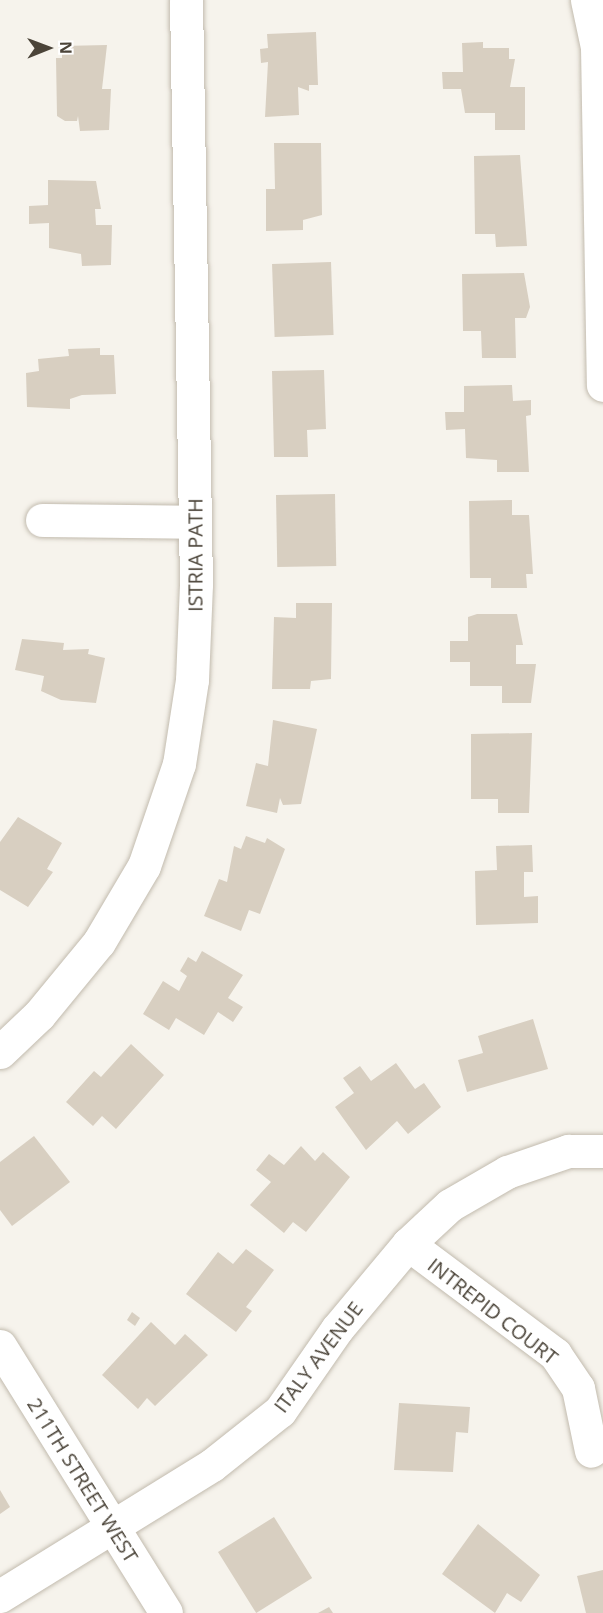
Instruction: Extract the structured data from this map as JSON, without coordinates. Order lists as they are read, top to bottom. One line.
{"streets":{"street":["ISTRIA PATH","INTREPID COURT","ITALY AVENUE","211TH STREET WEST"]},"crossings":[["INTREPID COURT","ITALY AVENUE"],["ITALY AVENUE","211TH STREET WEST"]],"north":"right"}
